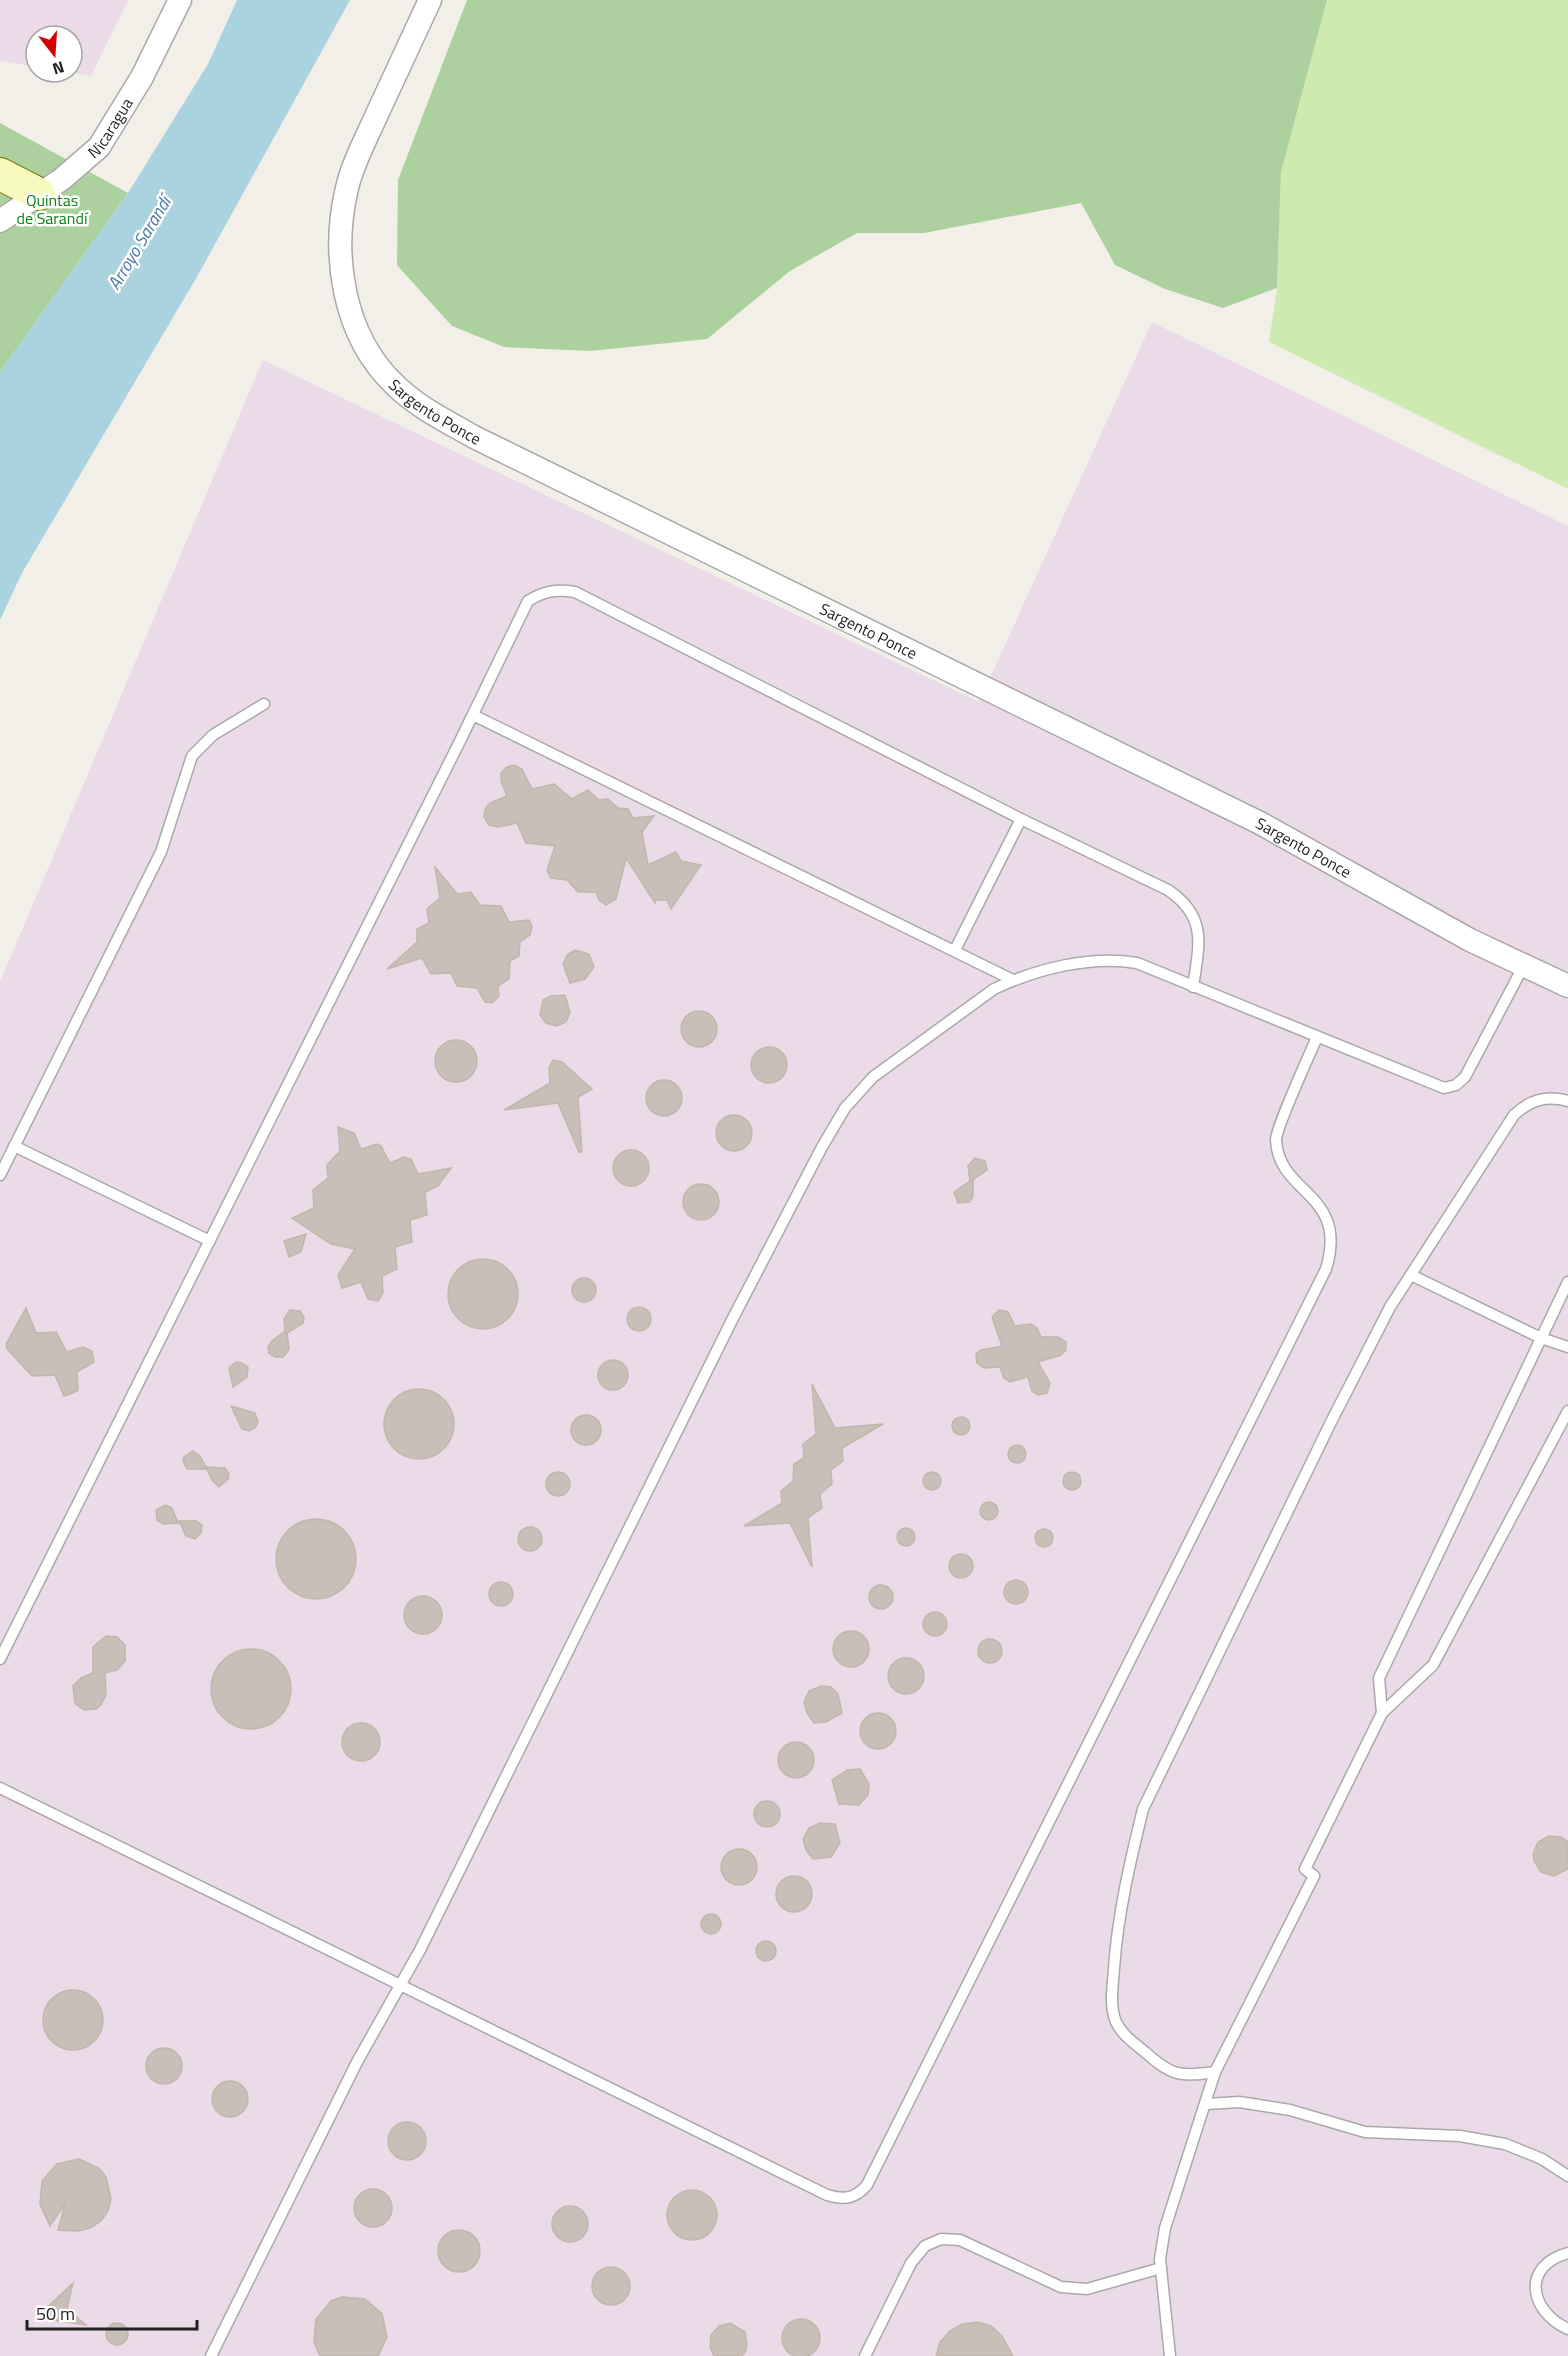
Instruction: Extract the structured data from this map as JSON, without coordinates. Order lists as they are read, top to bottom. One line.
{"streets":{"street":["Nicaragua","Sargento Ponce"]},"water":["Arroyo Sarandí"],"parks":["Quintas de Sarandí"],"scale_bar":"50 m","north":"bottom"}
